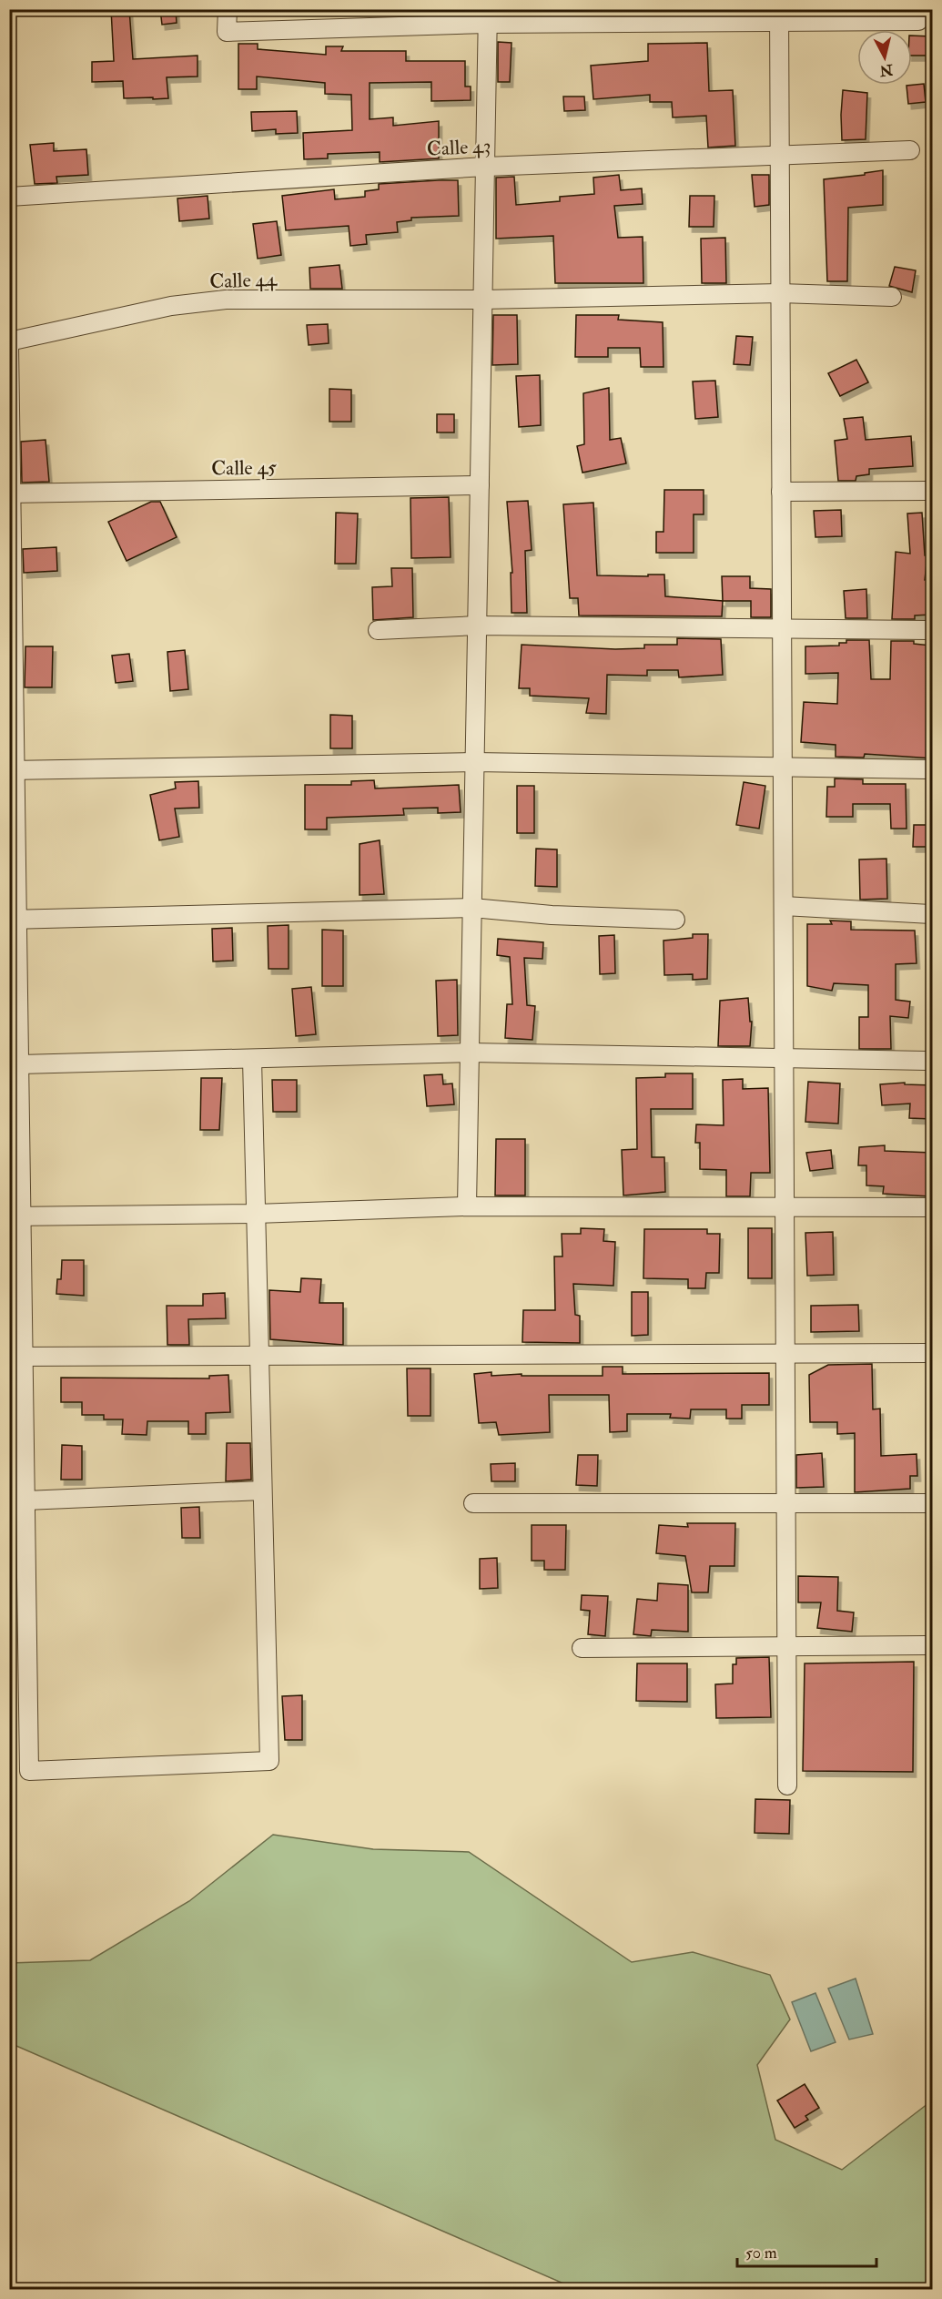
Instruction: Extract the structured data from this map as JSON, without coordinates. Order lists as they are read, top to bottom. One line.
{"streets":{"street":["Calle 43","Calle 44","Calle 45"]},"scale_bar":"50 m","north":"bottom"}
